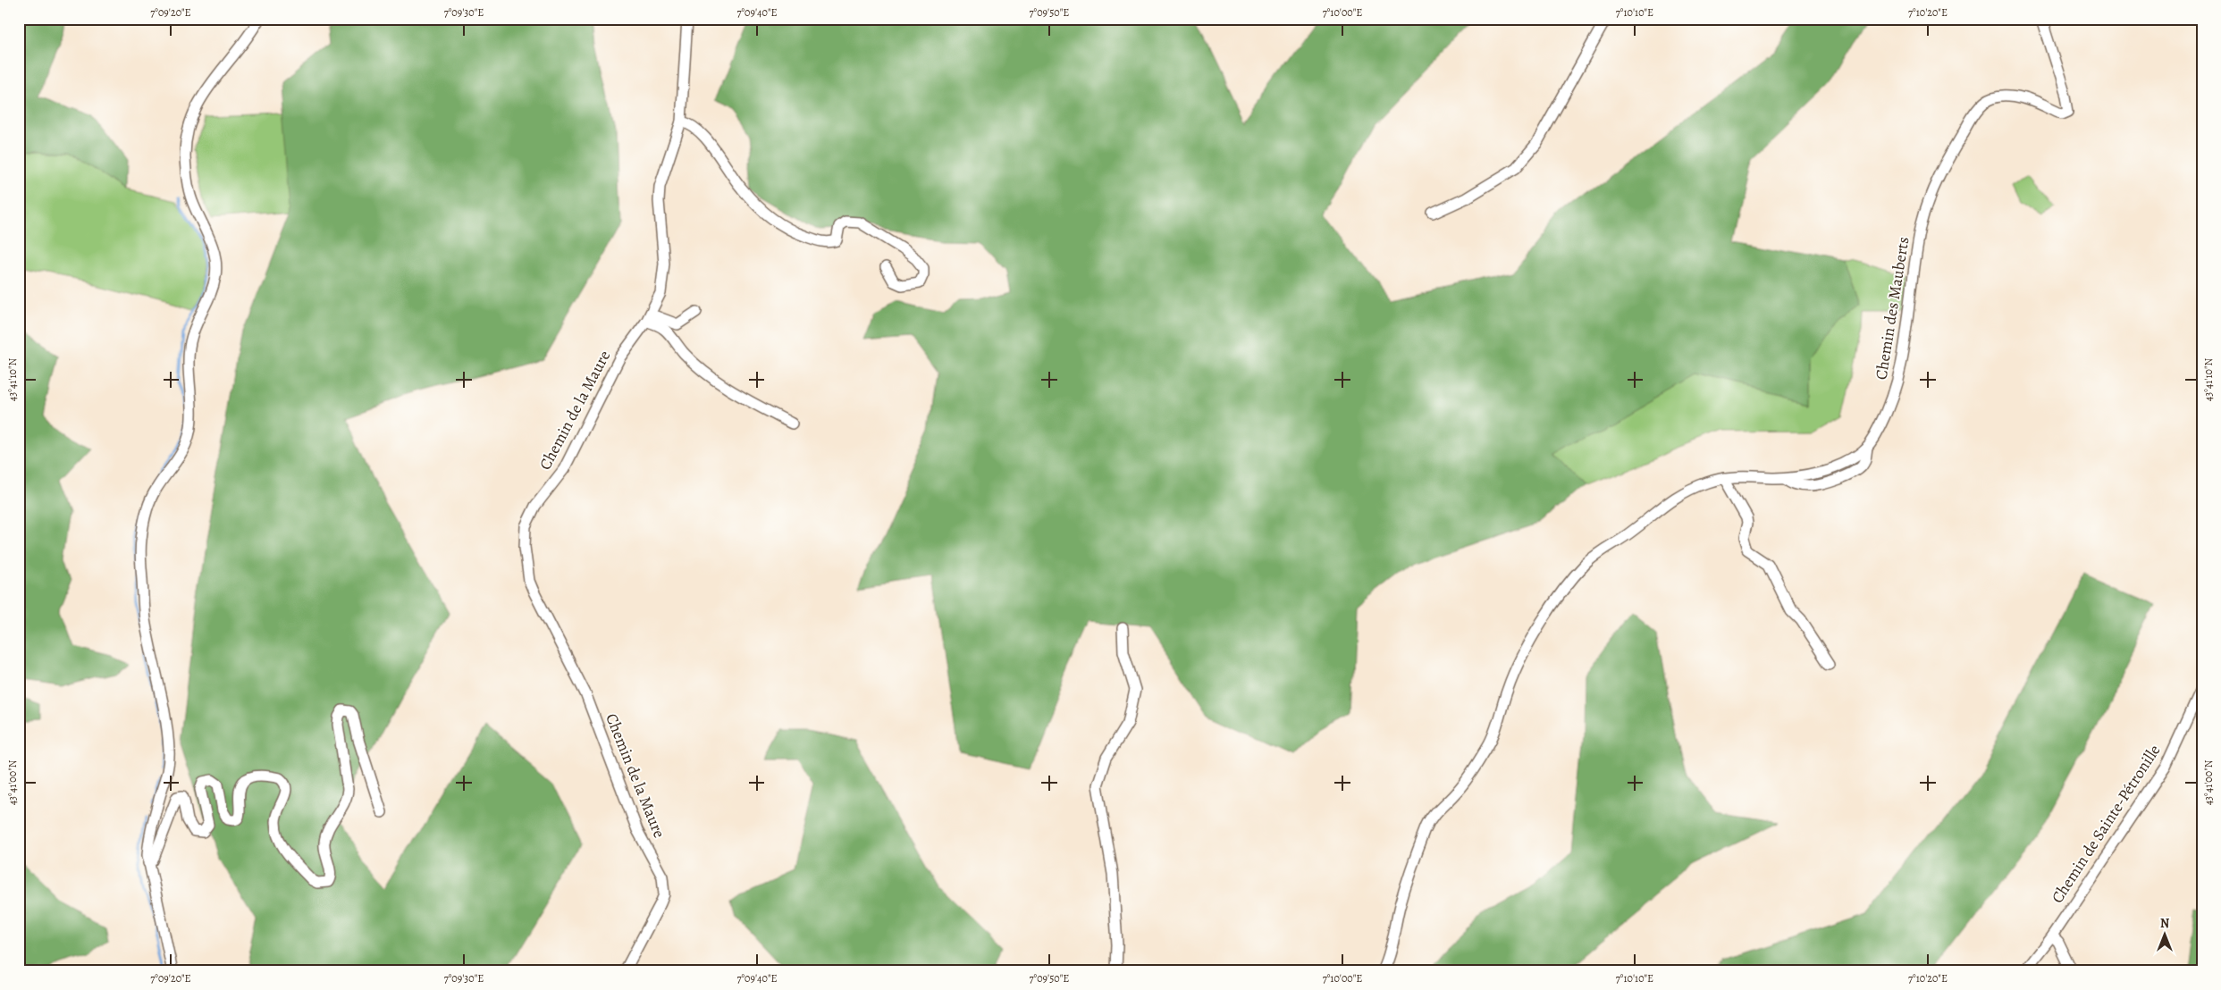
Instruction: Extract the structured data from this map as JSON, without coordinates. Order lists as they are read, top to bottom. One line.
{"streets":{"street":["Chemin des Mauberts","Chemin de la Maure","Chemin de Sainte-Pétronille"]},"north":"top","coordinates":["7°09'20\"E","7°09'30\"E","7°09'40\"E","7°09'50\"E","7°10'00\"E","7°10'10\"E","7°10'20\"E","43°41'10\"N","43°41'00\"N"]}
